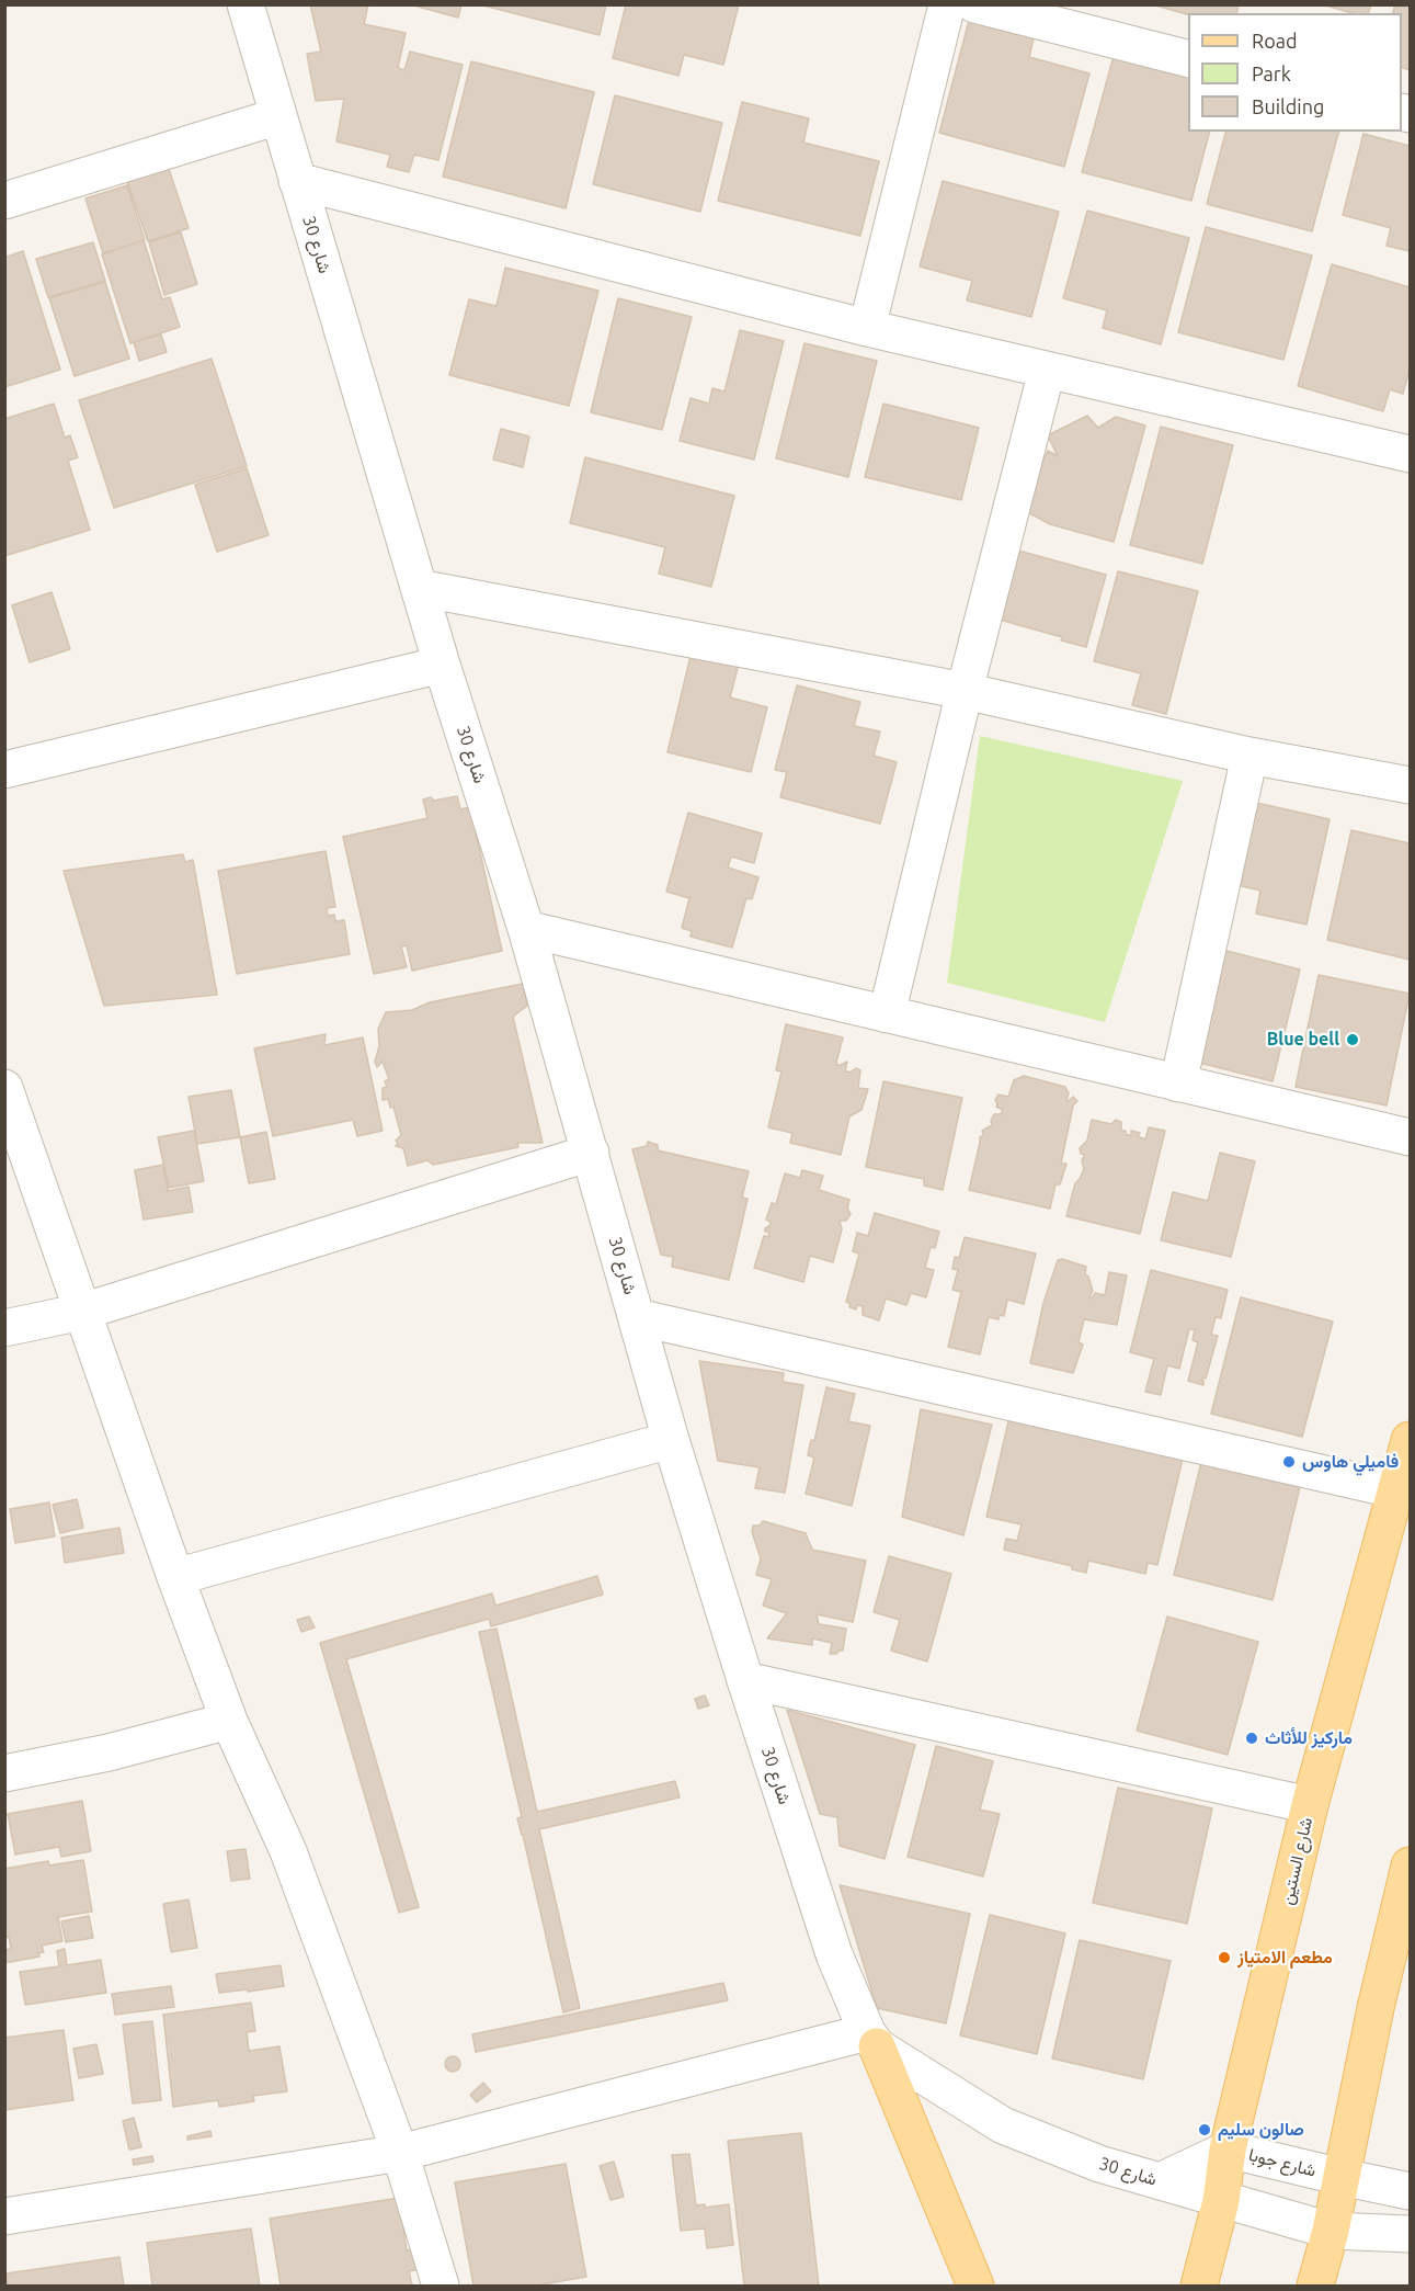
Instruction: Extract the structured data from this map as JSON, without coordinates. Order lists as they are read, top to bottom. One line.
{"streets":{"main road":["شارع الستين"],"street":["شارع 30","شارع جوبا"]},"crossings":[["شارع 30","شارع الستين"],["شارع 30","شارع جوبا"],["شارع الستين","شارع جوبا"]],"places":["Blue bell","فاميلي هاوس","ماركيز للأثاث","مطعم الامتياز","صالون سليم"],"legend":["Road","Park","Building"]}
